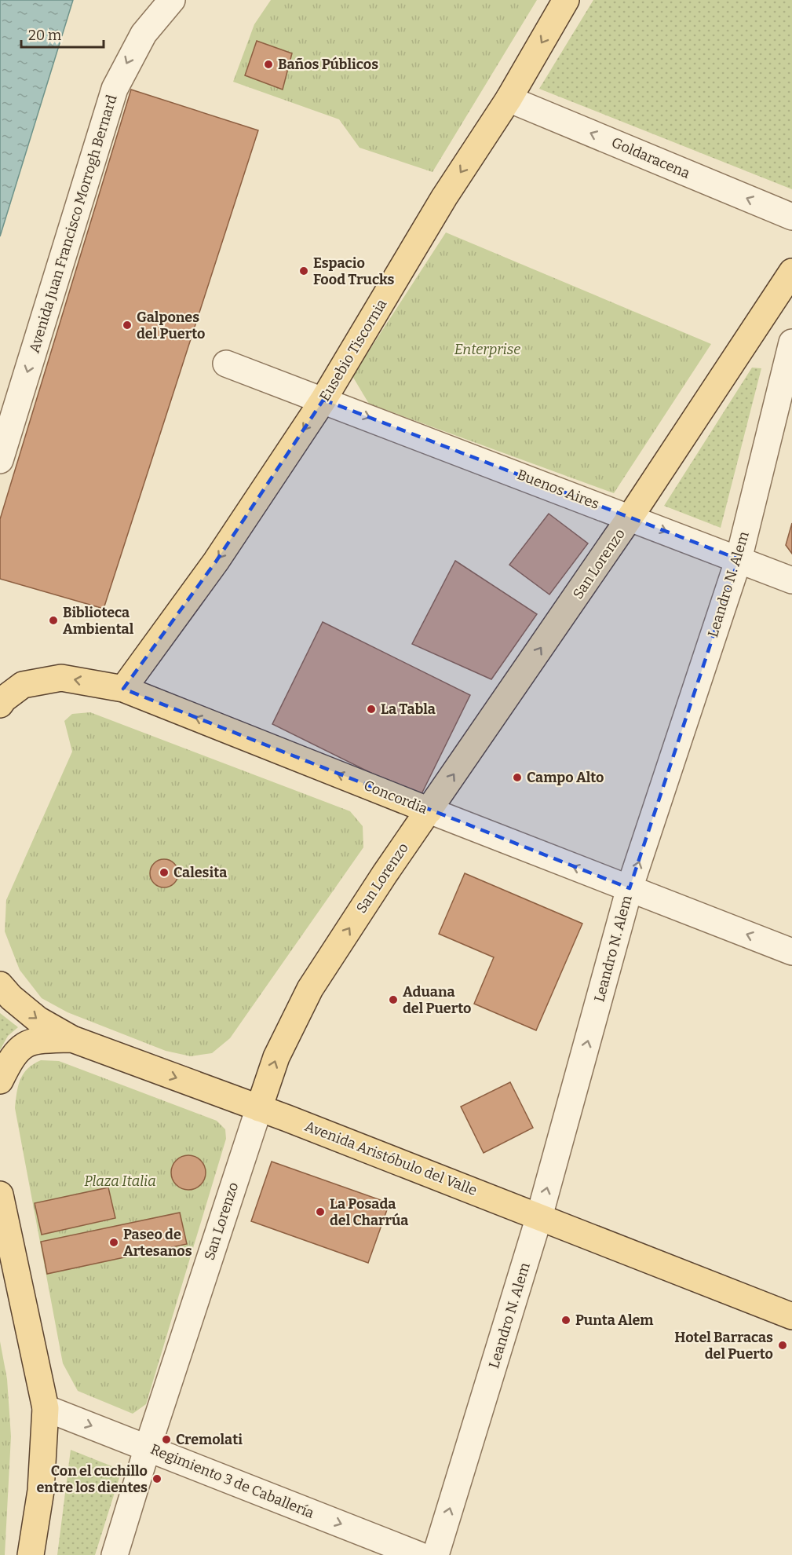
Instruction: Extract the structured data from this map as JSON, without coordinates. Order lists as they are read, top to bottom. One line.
{"streets":{"main road":["Eusebio Tiscornia","San Lorenzo","Concordia","Avenida Aristóbulo del Valle"],"street":["Goldaracena","Avenida Juan Francisco Morrogh Bernard","Buenos Aires","Leandro N. Alem","Regimiento 3 de Caballería"]},"crossings":[["Goldaracena","Eusebio Tiscornia"],["Eusebio Tiscornia","Buenos Aires"],["Eusebio Tiscornia","Concordia"],["Buenos Aires","San Lorenzo"],["Buenos Aires","Leandro N. Alem"],["San Lorenzo","Concordia"],["San Lorenzo","Avenida Aristóbulo del Valle"],["San Lorenzo","Regimiento 3 de Caballería"],["Leandro N. Alem","Concordia"],["Leandro N. Alem","Avenida Aristóbulo del Valle"]],"one_way":["Goldaracena","Avenida Juan Francisco Morrogh Bernard","Eusebio Tiscornia","Buenos Aires","San Lorenzo","Leandro N. Alem","Concordia","Regimiento 3 de Caballería"],"parks":["Enterprise","Plaza Italia"],"places":["Baños Públicos","Espacio Food Trucks","Galpones del Puerto","Biblioteca Ambiental","La Tabla","Campo Alto","Calesita","Aduana del Puerto","La Posada del Charrúa","Paseo de Artesanos","Punta Alem","Hotel Barracas del Puerto","Cremolati","Con el cuchillo entre los dientes"],"scale_bar":"20 m"}
